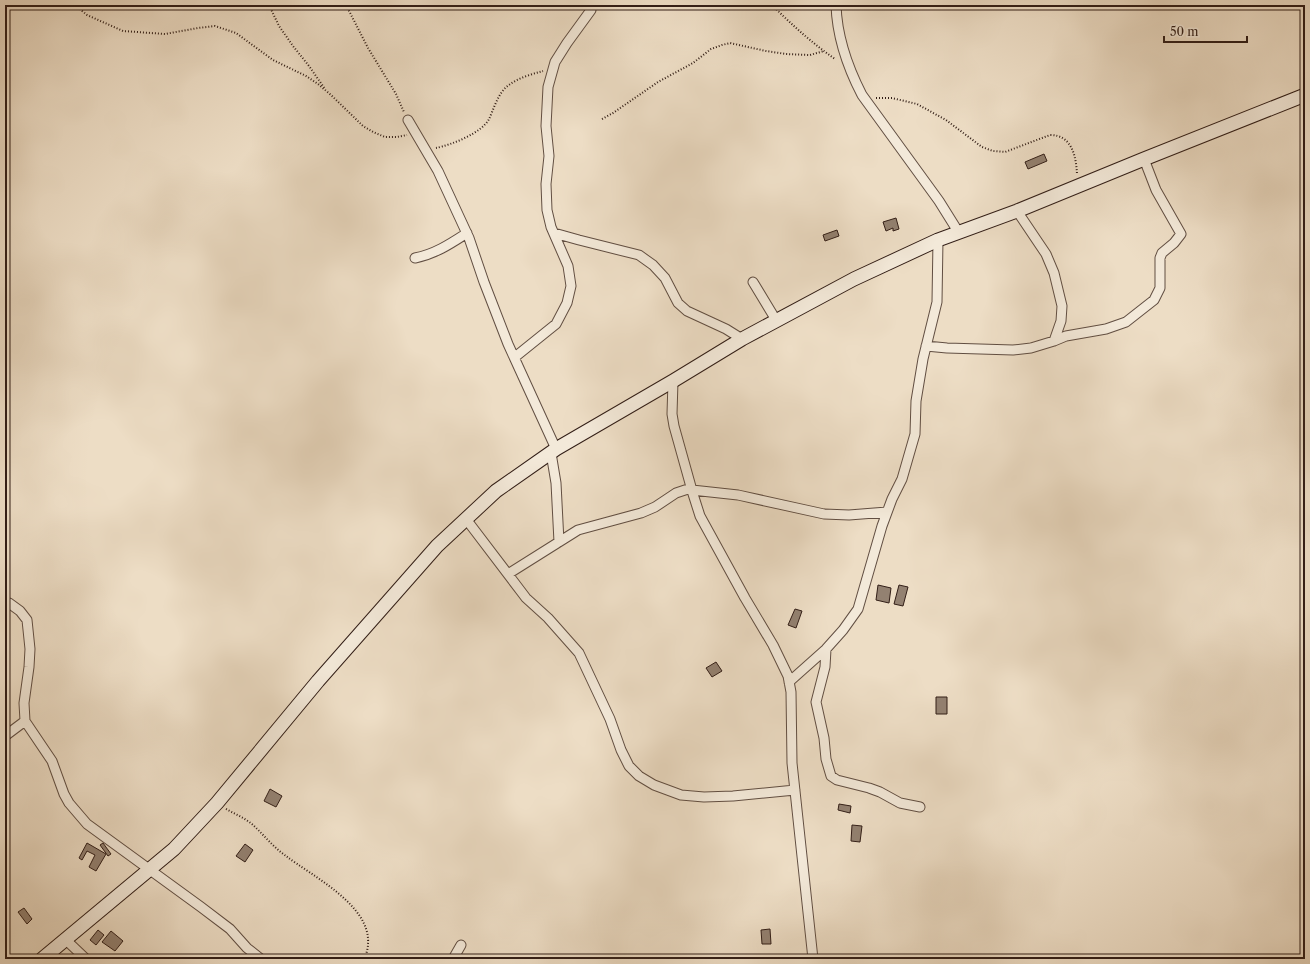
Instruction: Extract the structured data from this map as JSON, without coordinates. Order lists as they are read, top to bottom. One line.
{"scale_bar":"50 m"}
